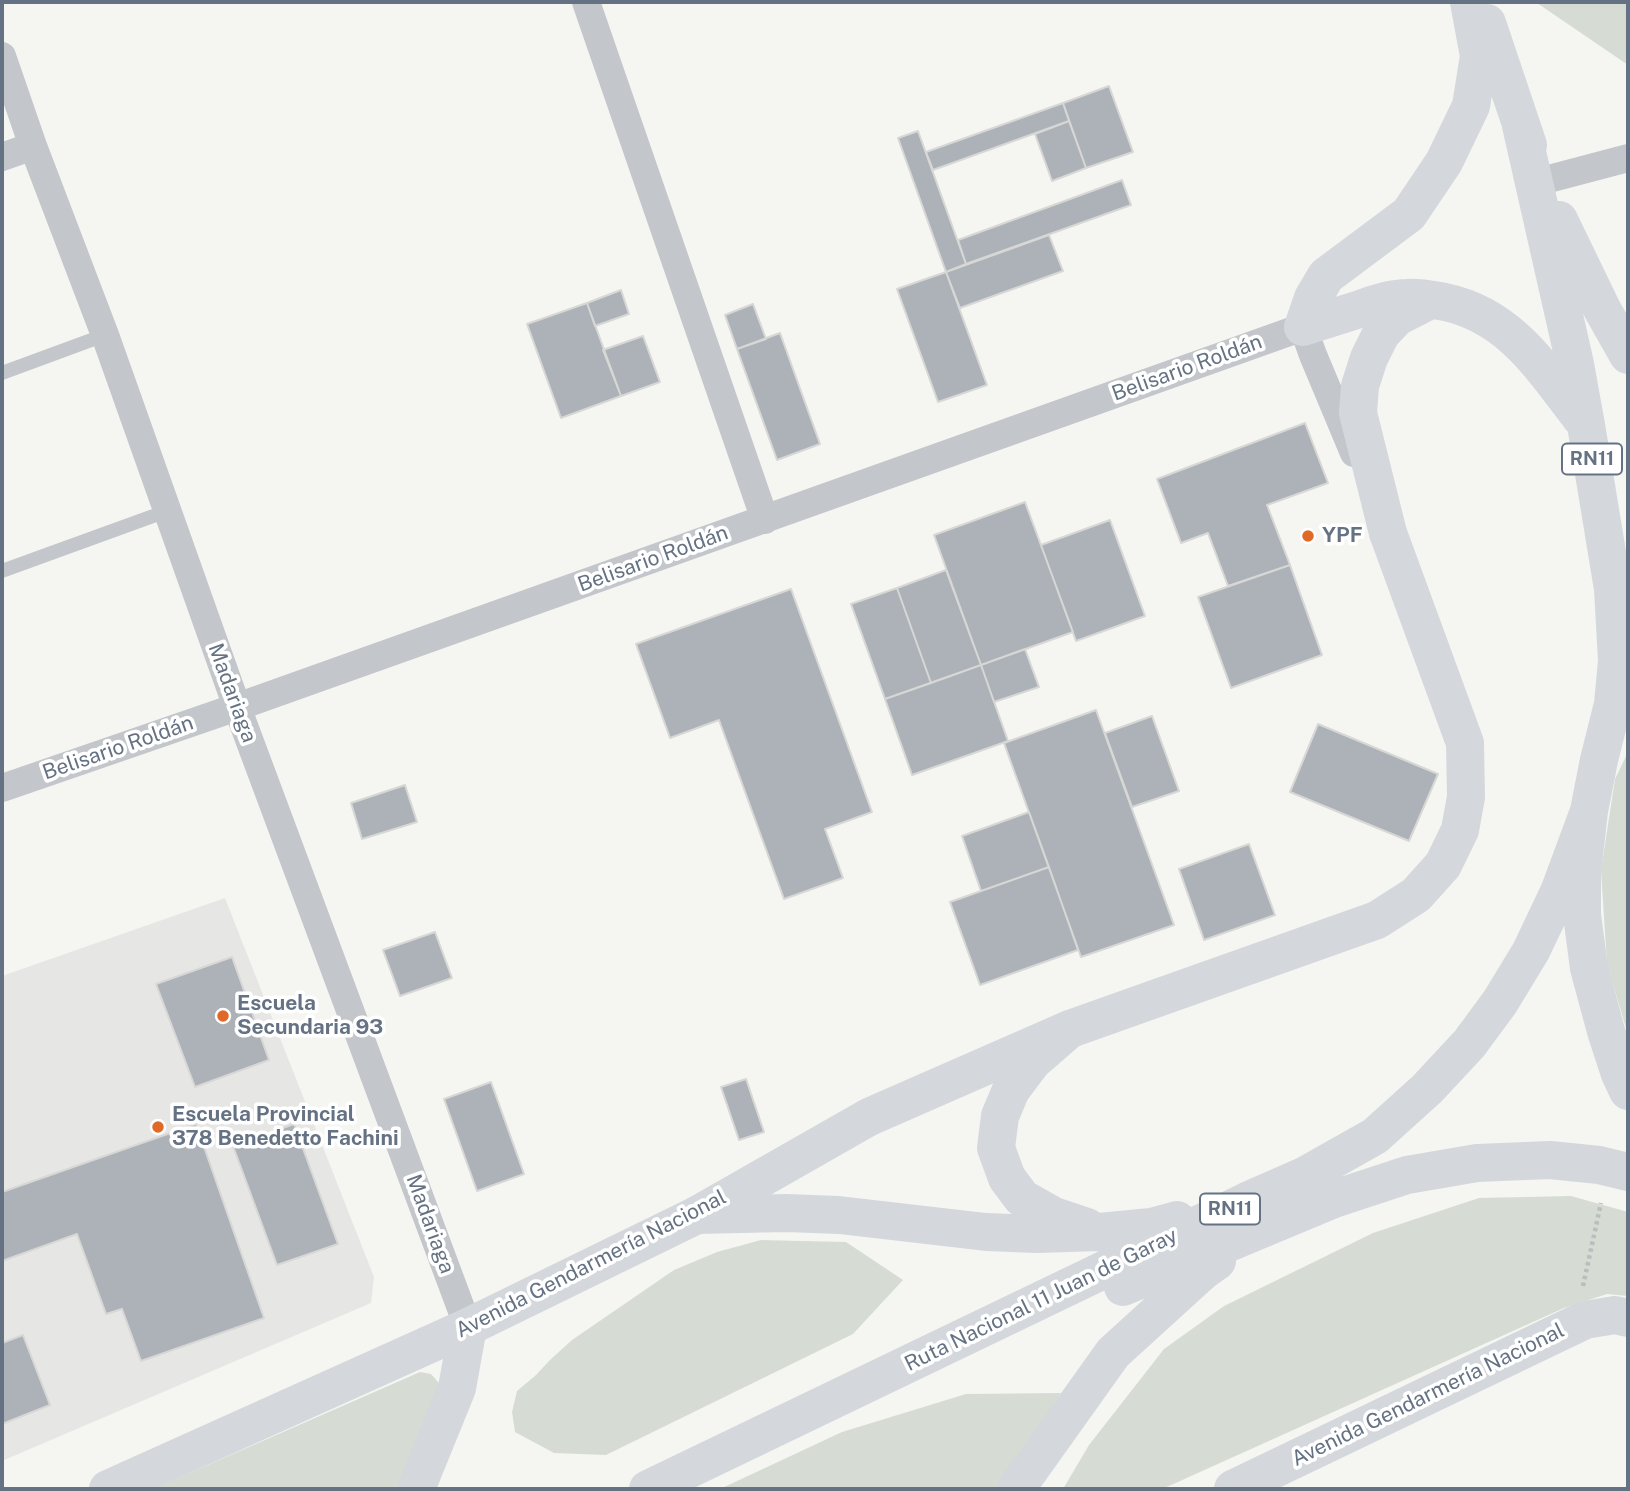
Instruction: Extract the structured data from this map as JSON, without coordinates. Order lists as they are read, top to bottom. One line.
{"streets":{"main road":["RN11","Avenida Gendarmería Nacional","Ruta Nacional 11 Juan de Garay"],"street":["Belisario Roldán","Madariaga"]},"crossings":[["Belisario Roldán","Madariaga"],["Madariaga","Avenida Gendarmería Nacional"]],"places":["YPF","Escuela Secundaria 93","Escuela Provincial 378 Benedetto Fachini"]}
